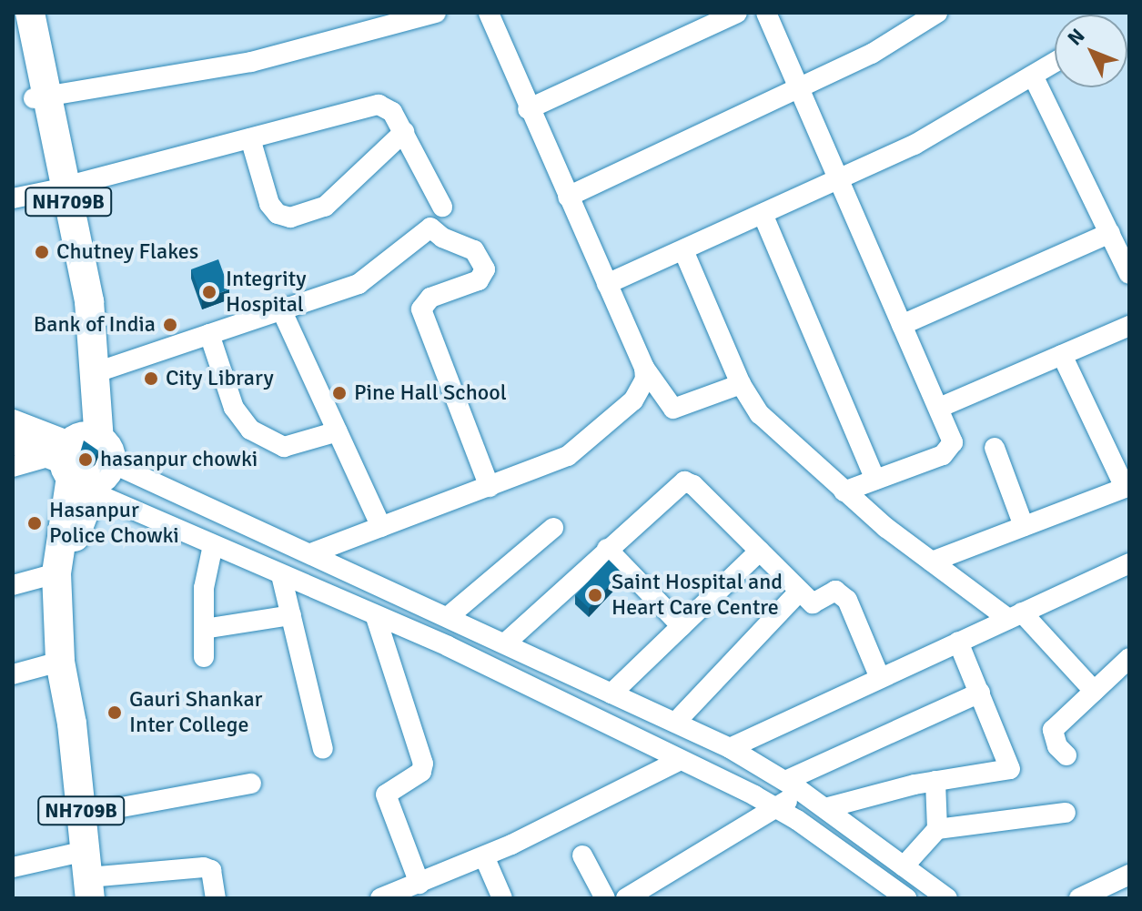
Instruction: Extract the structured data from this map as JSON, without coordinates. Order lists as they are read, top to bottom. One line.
{"streets":{"highway":["NH709B"]},"places":["Chutney Flakes","Integrity Hospital","Bank of India","City Library","Pine Hall School","hasanpur chowki","Hasanpur Police Chowki","Saint Hospital and Heart Care Centre","Gauri Shankar Inter College"],"north":"top left"}
